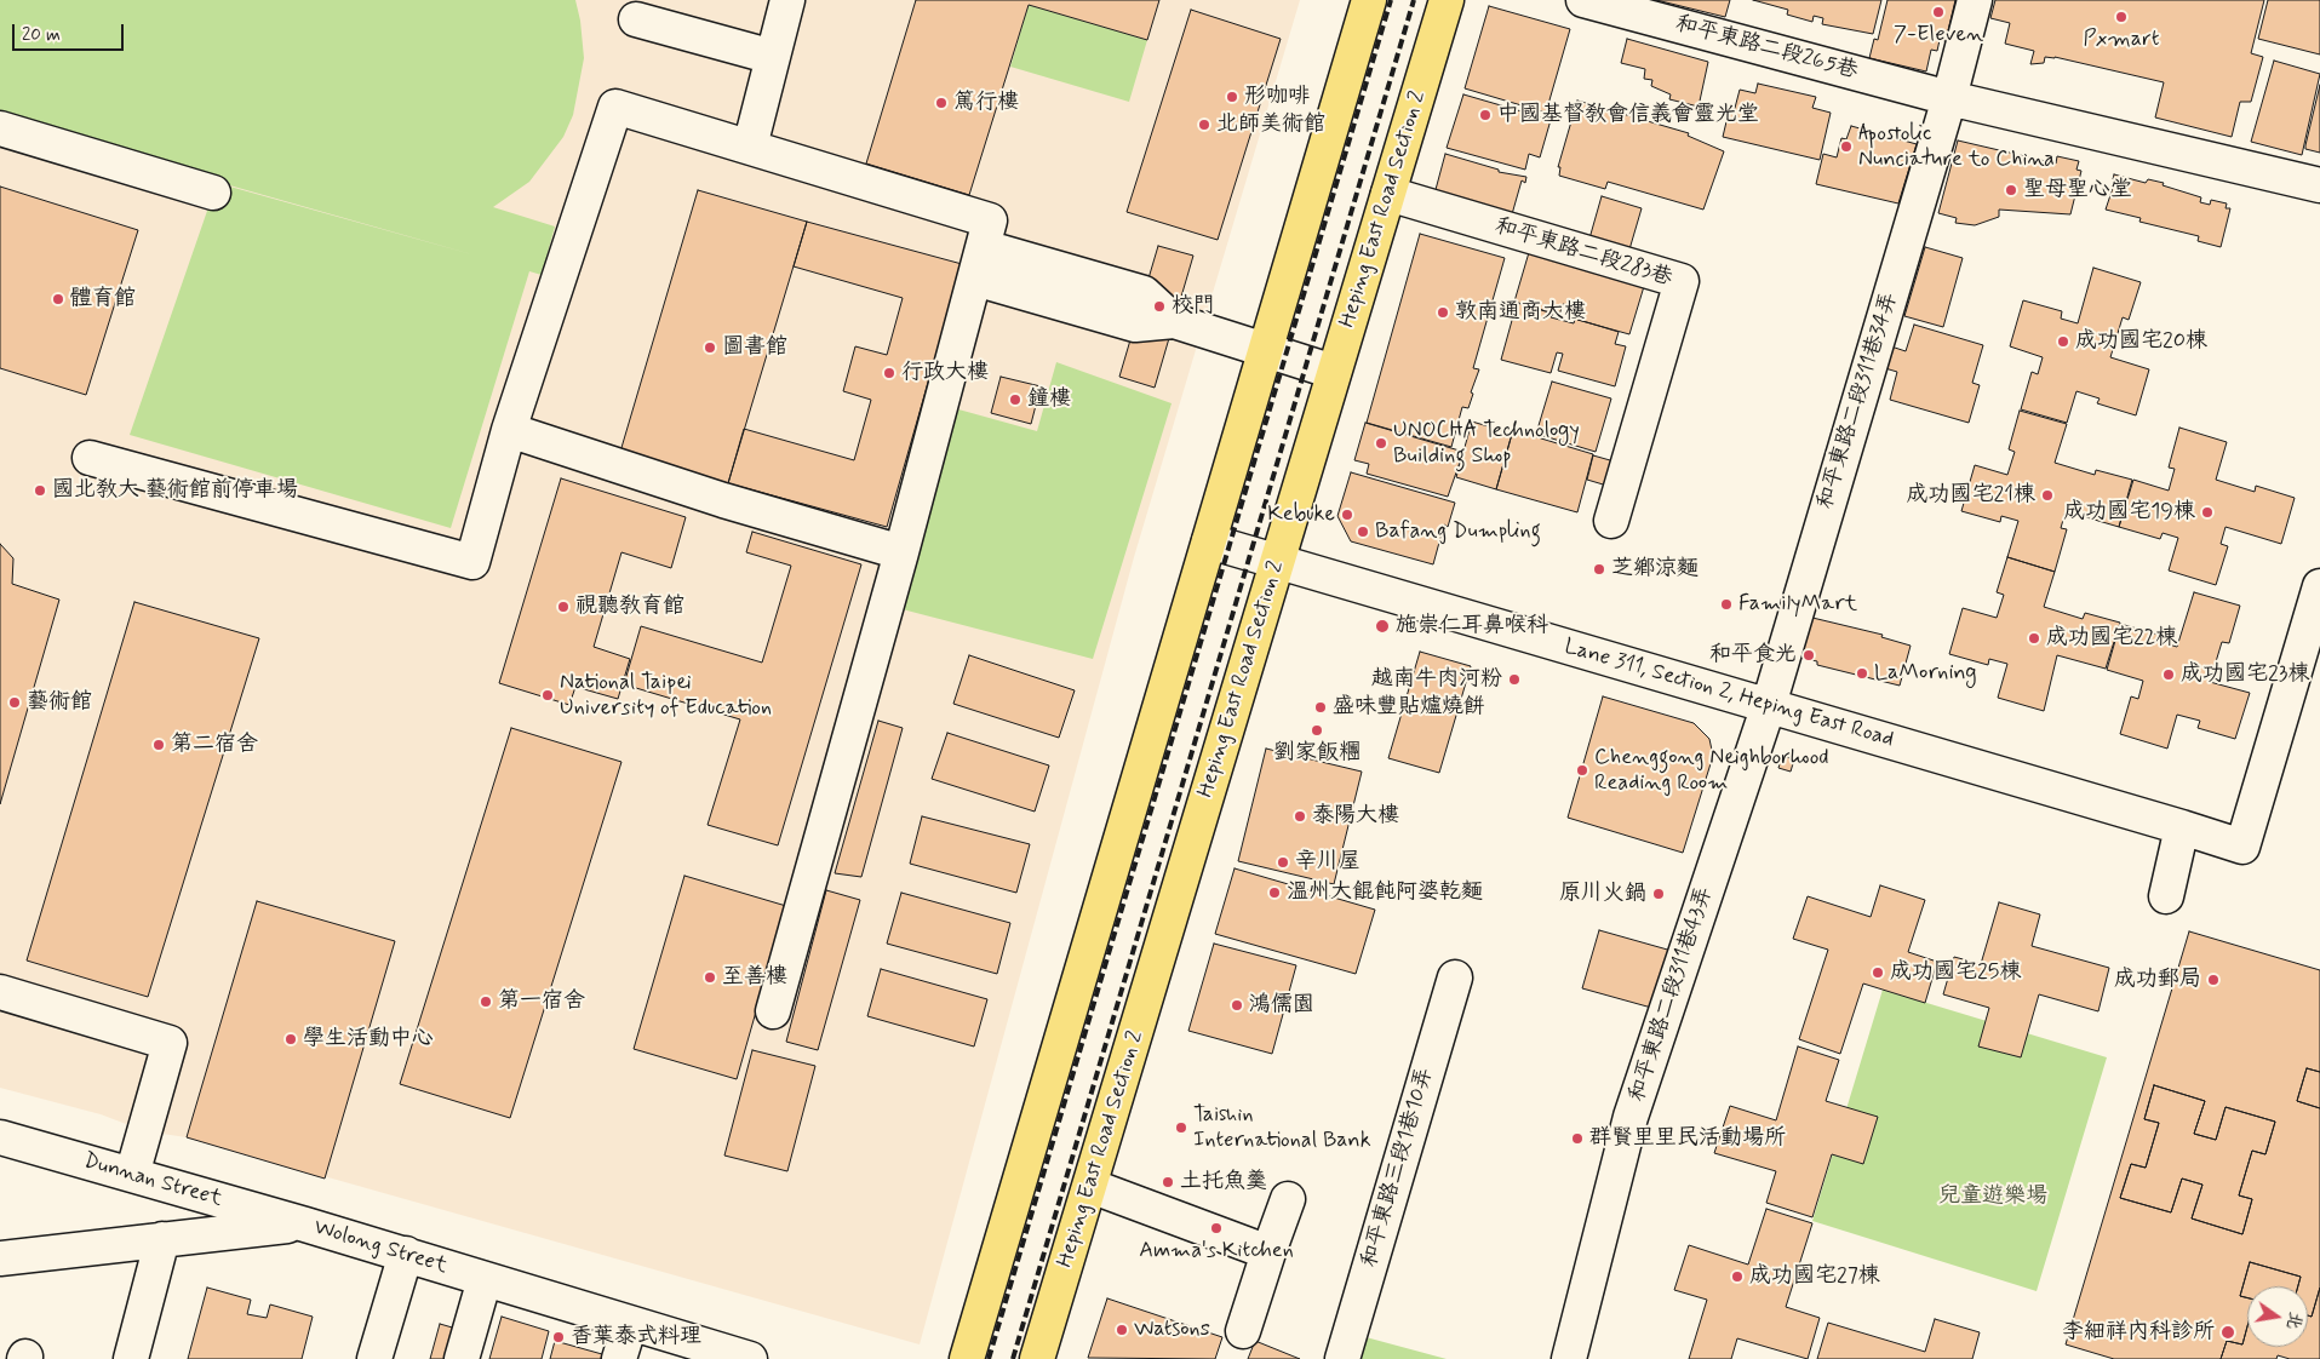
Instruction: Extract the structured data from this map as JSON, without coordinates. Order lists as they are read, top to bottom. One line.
{"streets":{"main road":["Heping East Road Section 2"],"street":["和平東路二段265巷","和平東路二段283巷","和平東路二段311巷34弄","Lane 311, Section 2, Heping East Road","和平東路二段311巷43弄","和平東路三段1巷10弄","Dunnan Street","Wolong Street"]},"crossings":[["和平東路二段265巷","和平東路二段311巷34弄"],["Heping East Road Section 2","和平東路二段283巷"],["Heping East Road Section 2","Lane 311, Section 2, Heping East Road"],["和平東路二段311巷34弄","Lane 311, Section 2, Heping East Road"],["和平東路二段311巷34弄","和平東路二段311巷43弄"],["Lane 311, Section 2, Heping East Road","和平東路二段311巷43弄"],["Dunnan Street","Wolong Street"]],"parks":["兒童遊樂場"],"places":["7-Eleven","Pxmart","形咖啡","篤行樓","中國基督教會信義會靈光堂","北師美術館","Apostolic Nunciature to China","聖母聖心堂","體育館","校門","敦南通商大樓","成功國宅20棟","圖書館","行政大樓","鐘樓","UNOCHA Technology Building Shop","國北教大 藝術館前停車場","成功國宅21棟","成功國宅19棟","Kebuke","Bafang Dumpling","芝鄉涼麵","FamilyMart","視聽教育館","施崇仁耳鼻喉科","成功國宅22棟","和平食光","LaMorning","成功國宅23棟","越南牛肉河粉","National Taipei University of Education","藝術館","盛味豐貼爐燒餅","劉家飯糰","第二宿舍","Chenggong Neighborhood Reading Room","泰陽大樓","辛川屋","溫州大餛飩阿婆乾麵","原川火鍋","成功國宅25棟","至善樓","成功郵局","第一宿舍","鴻儒園","學生活動中心","Taishin International Bank","群賢里里民活動場所","土托魚羹","Amma's Kitchen","成功國宅27棟","Watsons","李細祥內科診所","香葉泰式料理"],"scale_bar":"20 m","north":"right"}
